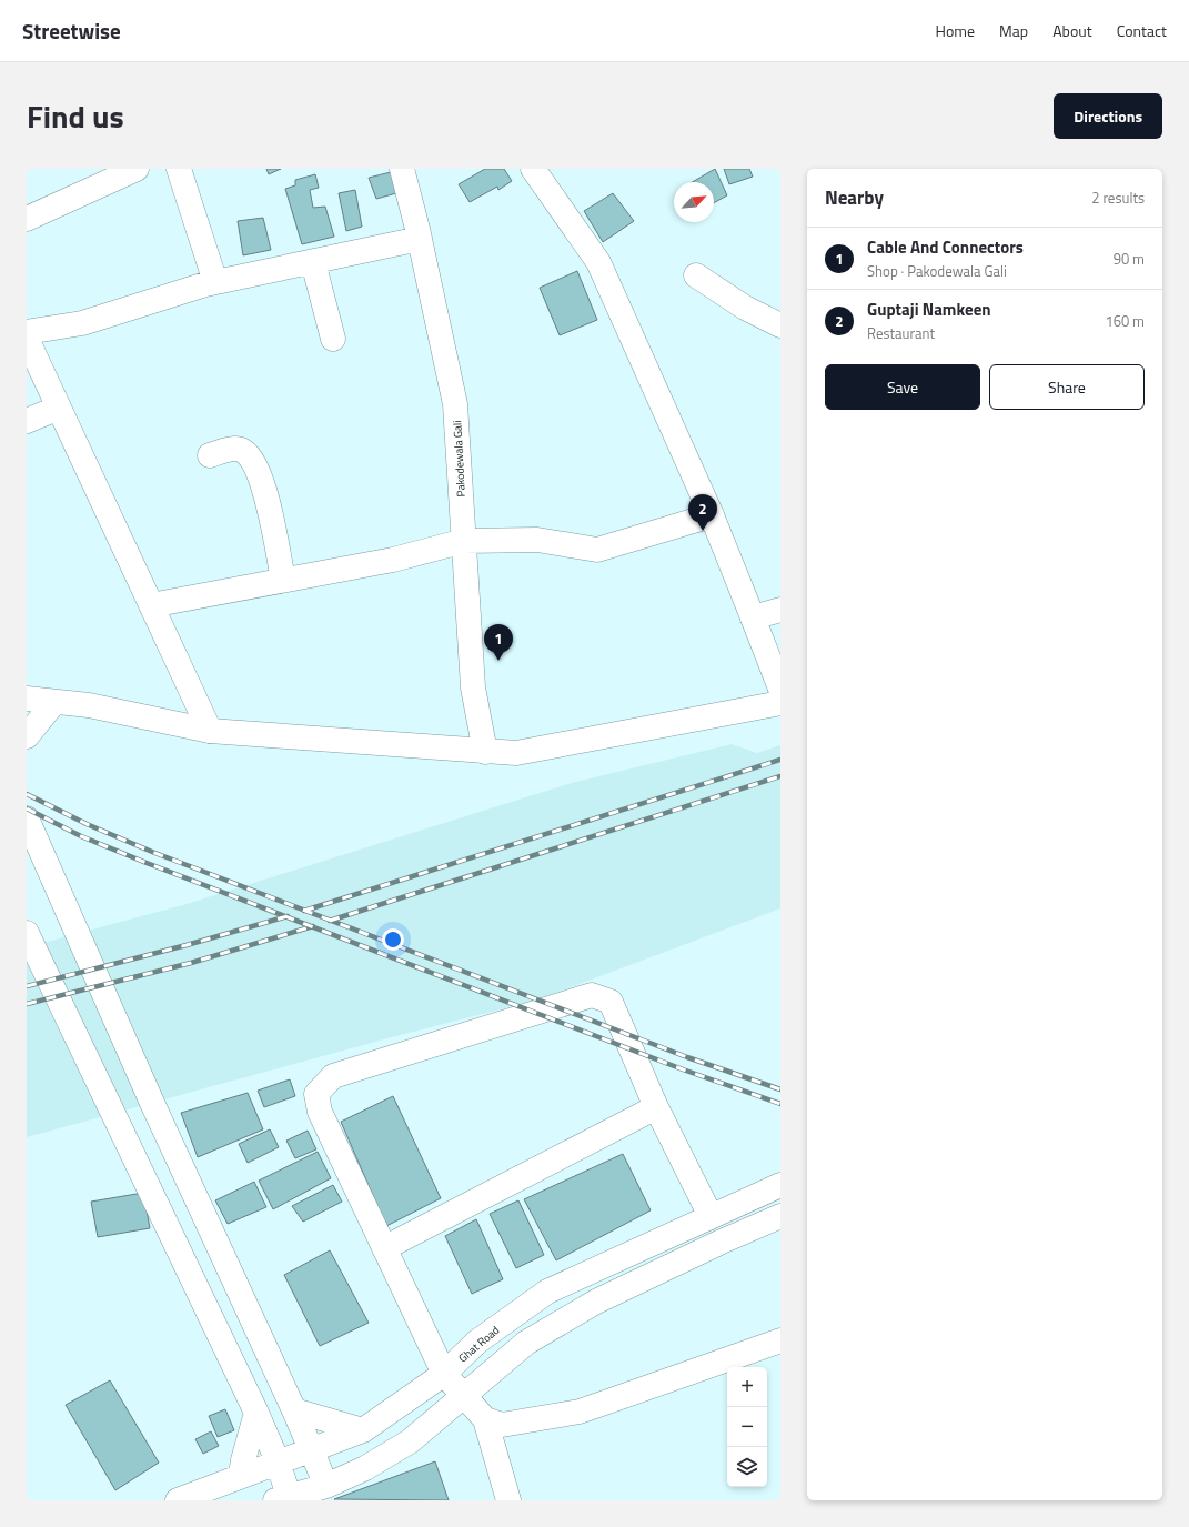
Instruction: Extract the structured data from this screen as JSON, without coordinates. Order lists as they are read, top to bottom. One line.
{"streets":{"street":["Pakodewala Gali","Ghat Road"]},"north":"top right","page":{"header":"Streetwise","nav":["Home","Map","About","Contact"],"title":"Find us","buttons":["Directions",["Save","Share"]],"heading":["Nearby","2 results"],"list":[{"mark":"1","name":"Cable And Connectors","note":"Shop · Pakodewala Gali","value":"90 m"},{"mark":"2","name":"Guptaji Namkeen","note":"Restaurant","value":"160 m"}],"pins":["2","1"],"map_buttons":["+","−"]}}
